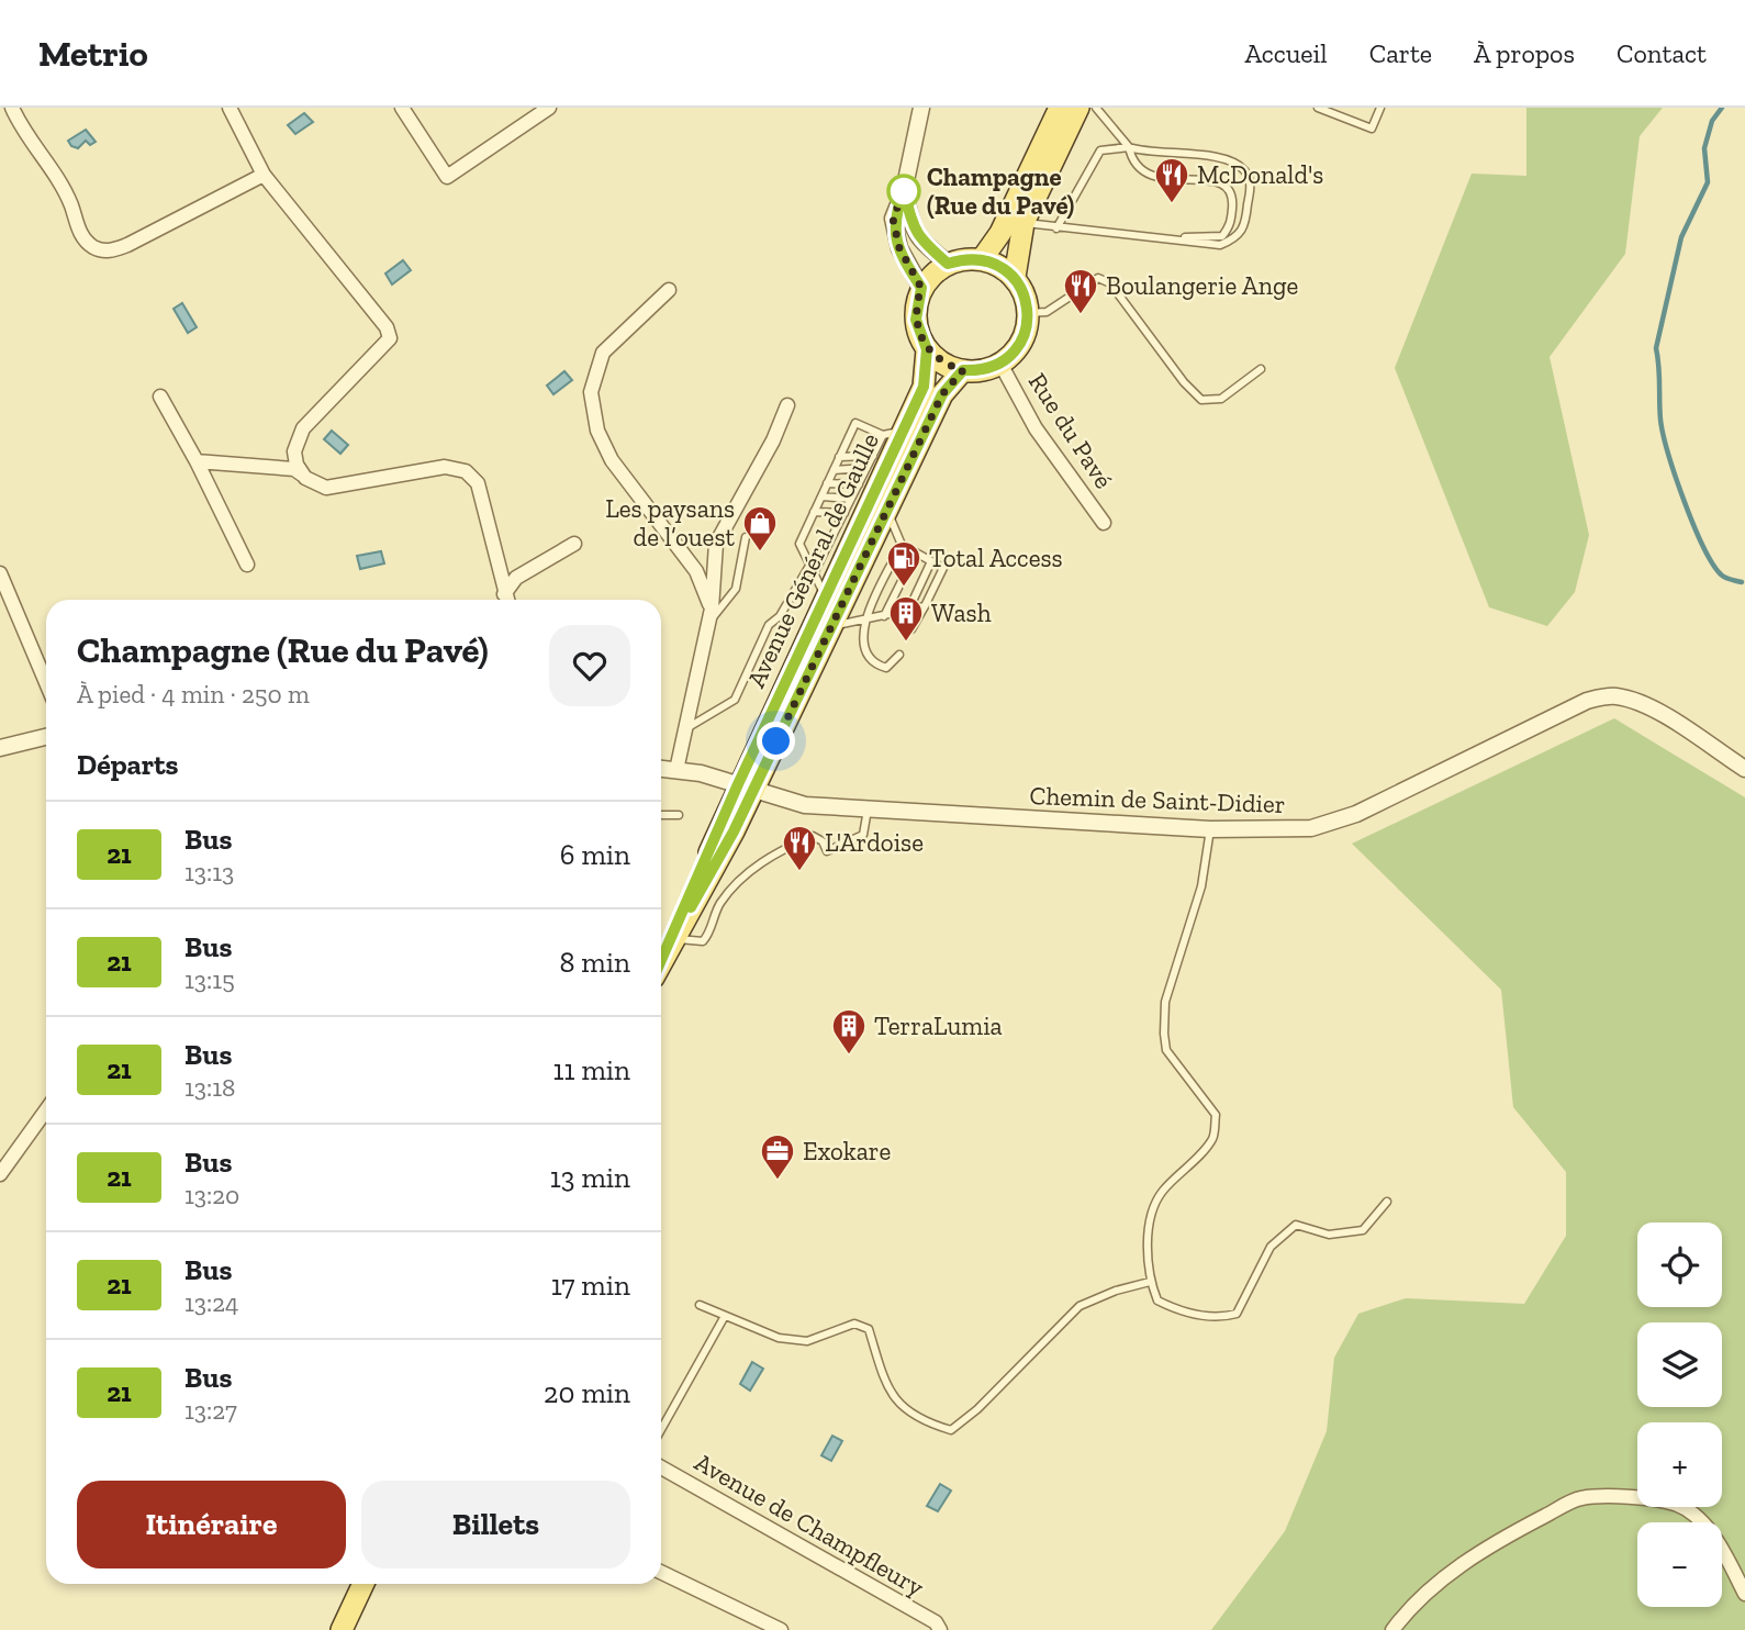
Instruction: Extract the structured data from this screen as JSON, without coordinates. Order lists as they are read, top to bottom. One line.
{"streets":{"main road":["Avenue Général de Gaulle"],"street":["Rue du Pavé","Chemin de Saint-Didier","Avenue de Champfleury"]},"crossings":[["Rue du Pavé","Avenue Général de Gaulle"],["Avenue Général de Gaulle","Chemin de Saint-Didier"]],"places":{"other":["Champagne (Rue du Pavé)"],"restaurant":["McDonald's","Boulangerie Ange","L'Ardoise"],"shop":["Les paysans de l’ouest"],"fuel station":["Total Access"],"building":["Wash","TerraLumia"],"office":["Exokare"]},"lines":["bus line 21"],"page":{"header":"Metrio","nav":["Accueil","Carte","À propos","Contact"],"heading":[["Champagne (Rue du Pavé)","À pied · 4 min · 250 m"],"Départs"],"list":[{"mark":"21","name":"Bus","note":"13:13","value":"6 min"},{"mark":"21","name":"Bus","note":"13:15","value":"8 min"},{"mark":"21","name":"Bus","note":"13:18","value":"11 min"},{"mark":"21","name":"Bus","note":"13:20","value":"13 min"},{"mark":"21","name":"Bus","note":"13:24","value":"17 min"},{"mark":"21","name":"Bus","note":"13:27","value":"20 min"}],"map_buttons":["+","−"],"buttons":["Itinéraire","Billets"]}}
